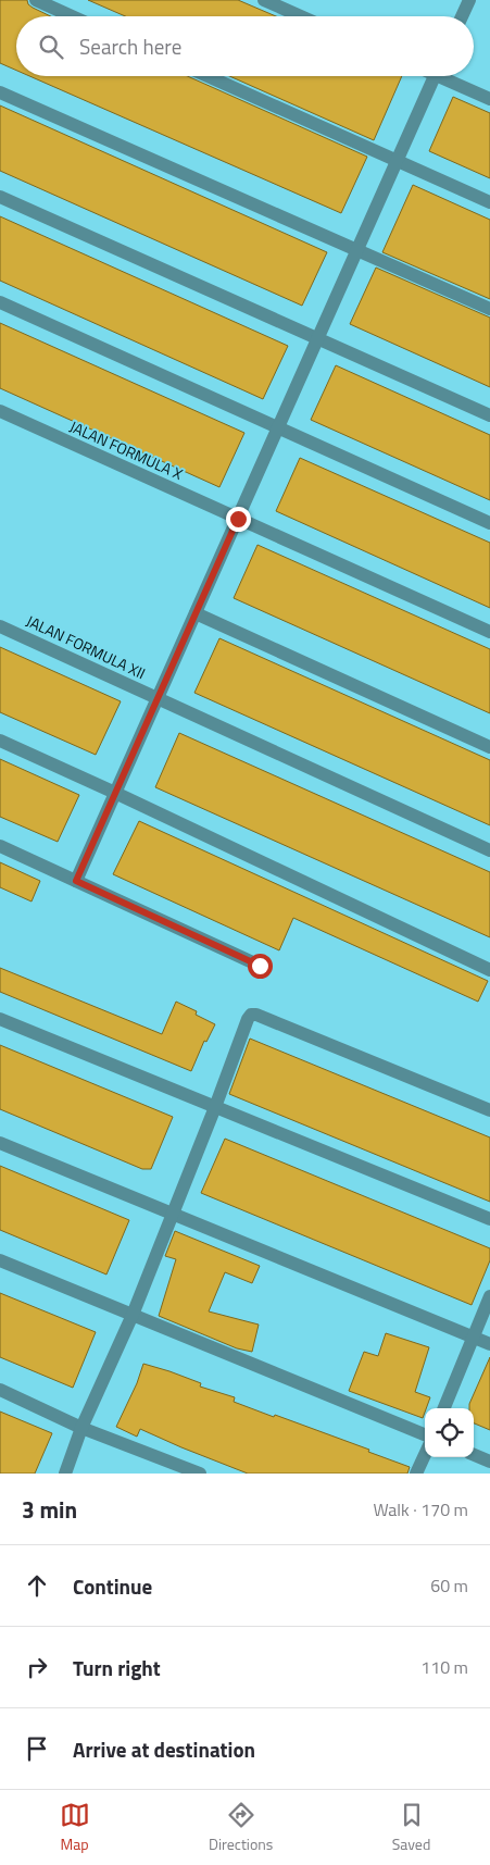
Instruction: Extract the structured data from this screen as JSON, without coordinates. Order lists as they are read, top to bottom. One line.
{"streets":{"street":["JALAN FORMULA X","JALAN FORMULA XII"]},"page":{"search":"Search here","heading":["3 min","Walk · 170 m"],"list":[["Continue","60 m"],["Turn right","110 m"],"Arrive at destination"],"nav":["Map","Directions","Saved"]}}
